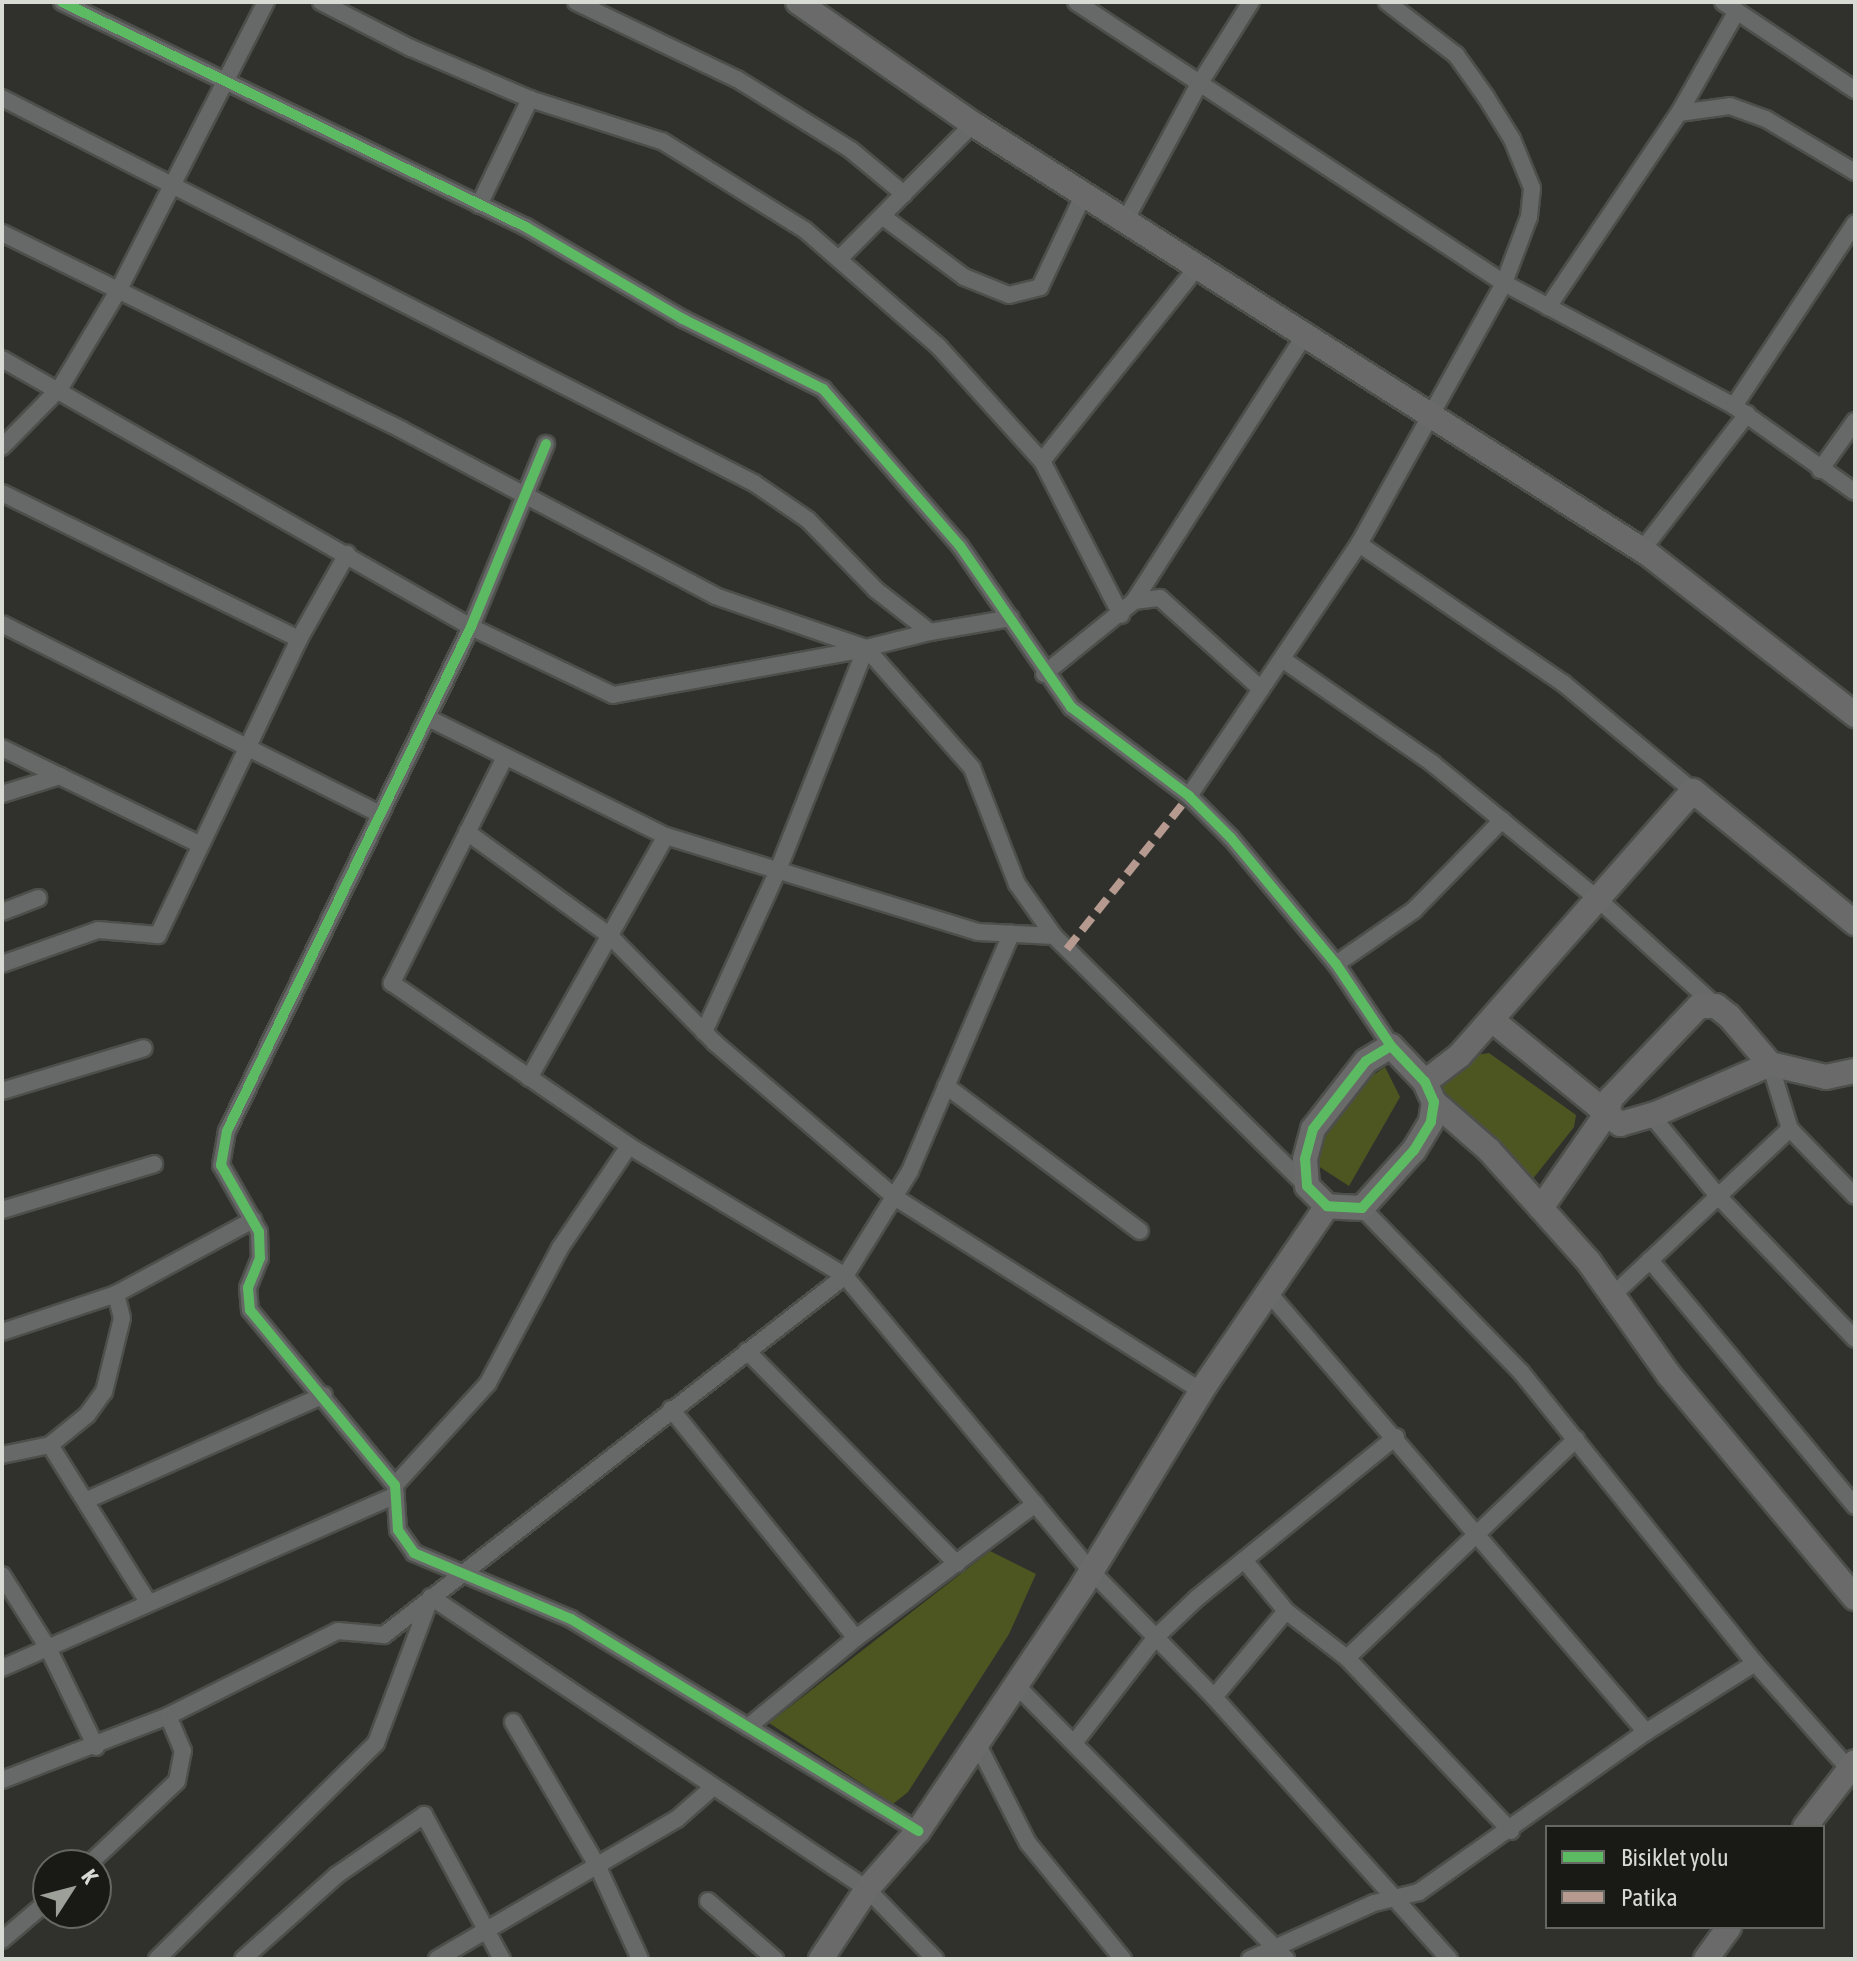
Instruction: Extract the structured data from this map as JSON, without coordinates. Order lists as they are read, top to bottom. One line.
{"legend":["Bisiklet yolu","Patika"],"north":"top right"}
